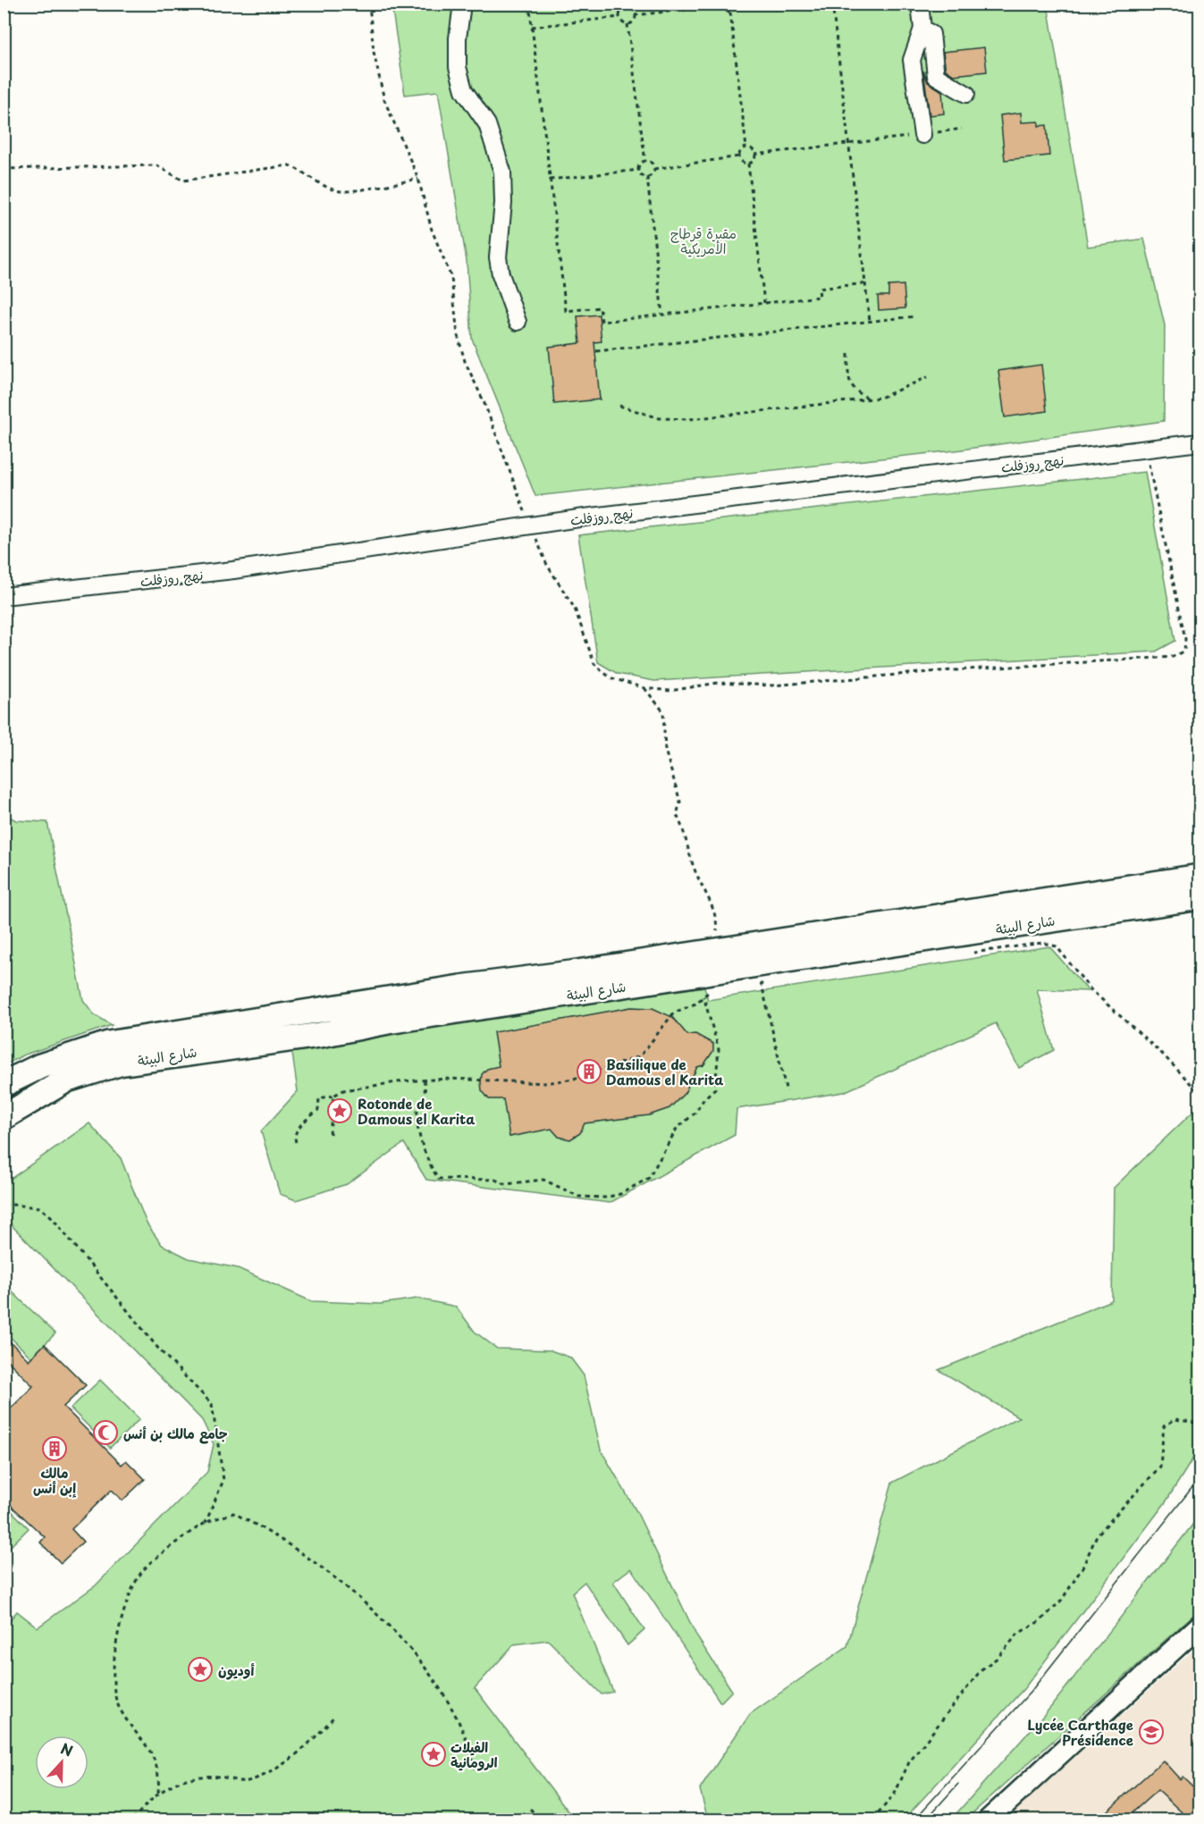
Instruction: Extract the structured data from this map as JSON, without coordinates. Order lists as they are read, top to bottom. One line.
{"streets":{"highway":["شارع البيئة"],"street":["نهج روزفلت"]},"parks":["مقبرة قرطاج الأمريكية"],"places":{"building":["Basilique de Damous el Karita","مالك إبن أنس"],"place":["Rotonde de Damous el Karita","أوديون","الفيلات الرومانية"],"mosque":["جامع مالك بن أنس"],"school or university":["Lycée Carthage Présidence"]},"north":"top"}
